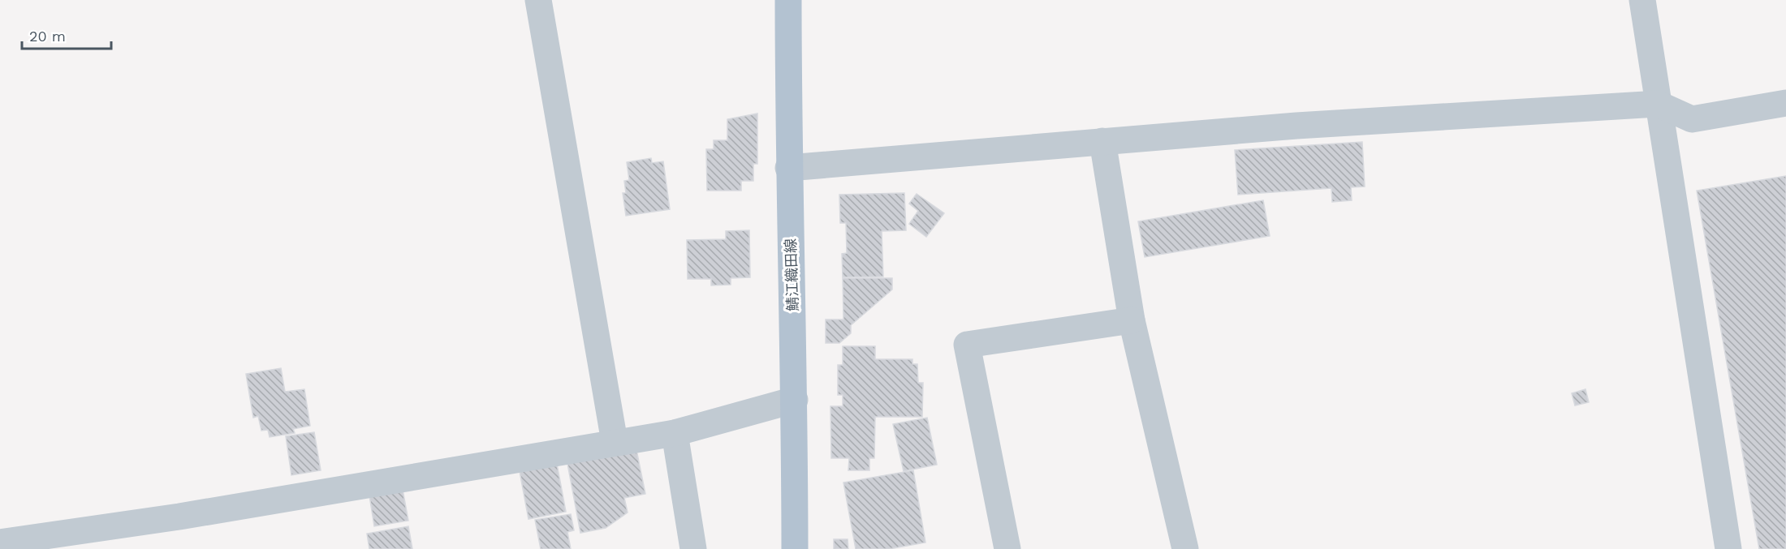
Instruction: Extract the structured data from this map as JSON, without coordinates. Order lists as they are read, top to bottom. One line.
{"streets":{"main road":["鯖江織田線"]},"scale_bar":"20 m"}
